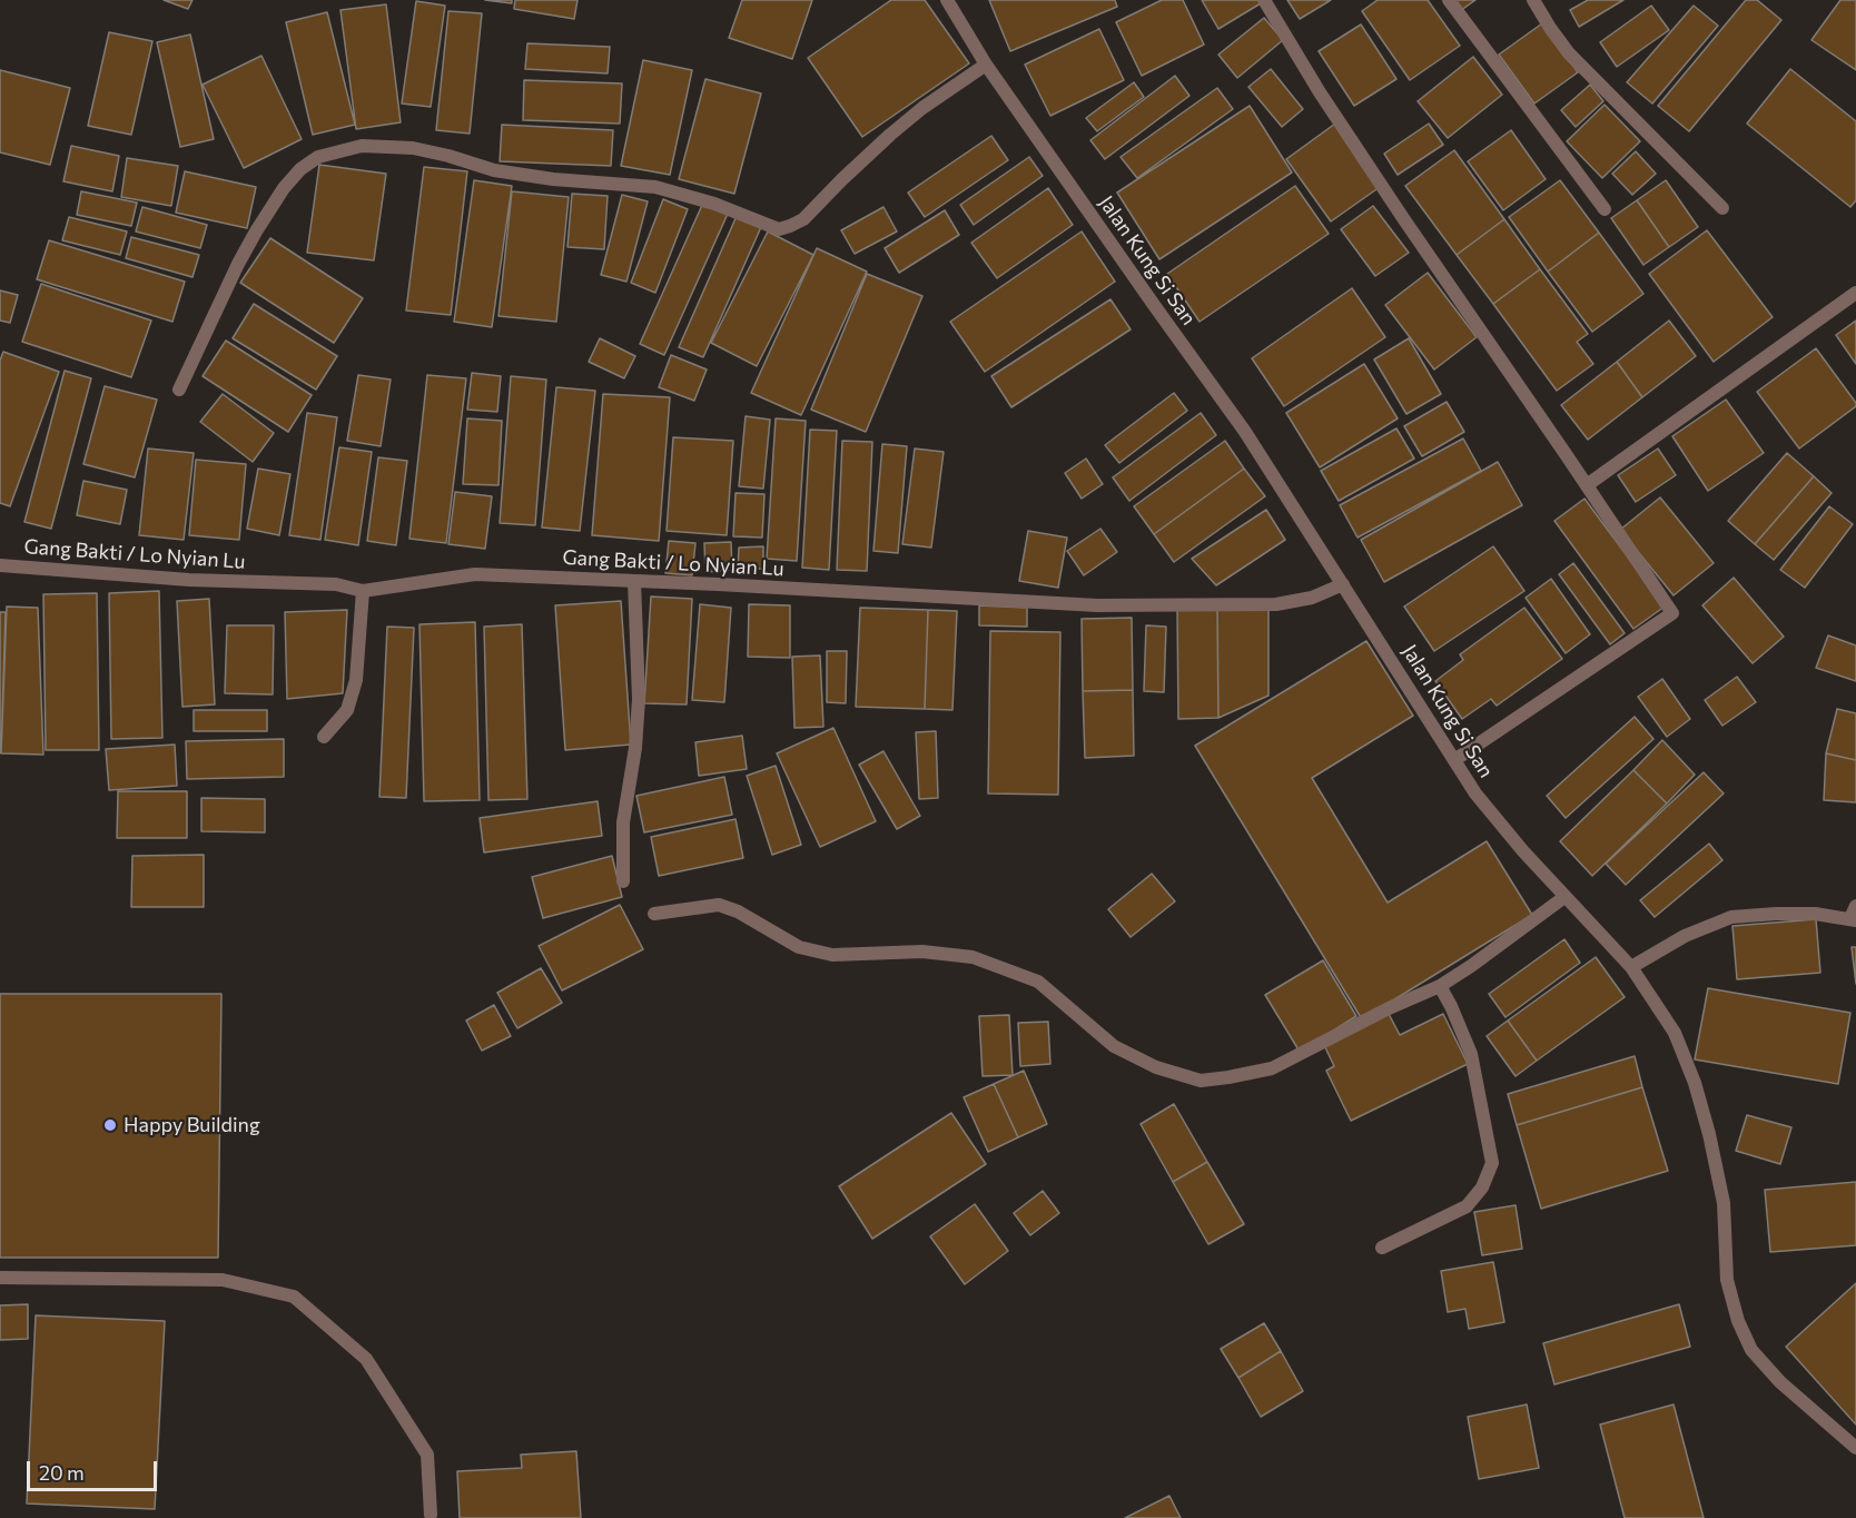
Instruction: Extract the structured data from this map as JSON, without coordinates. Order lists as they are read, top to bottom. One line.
{"streets":{"street":["Jalan Kung Si San","Gang Bakti / Lo Nyian Lu"]},"crossings":[["Jalan Kung Si San","Gang Bakti / Lo Nyian Lu"]],"places":["Happy Building"],"scale_bar":"20 m"}
